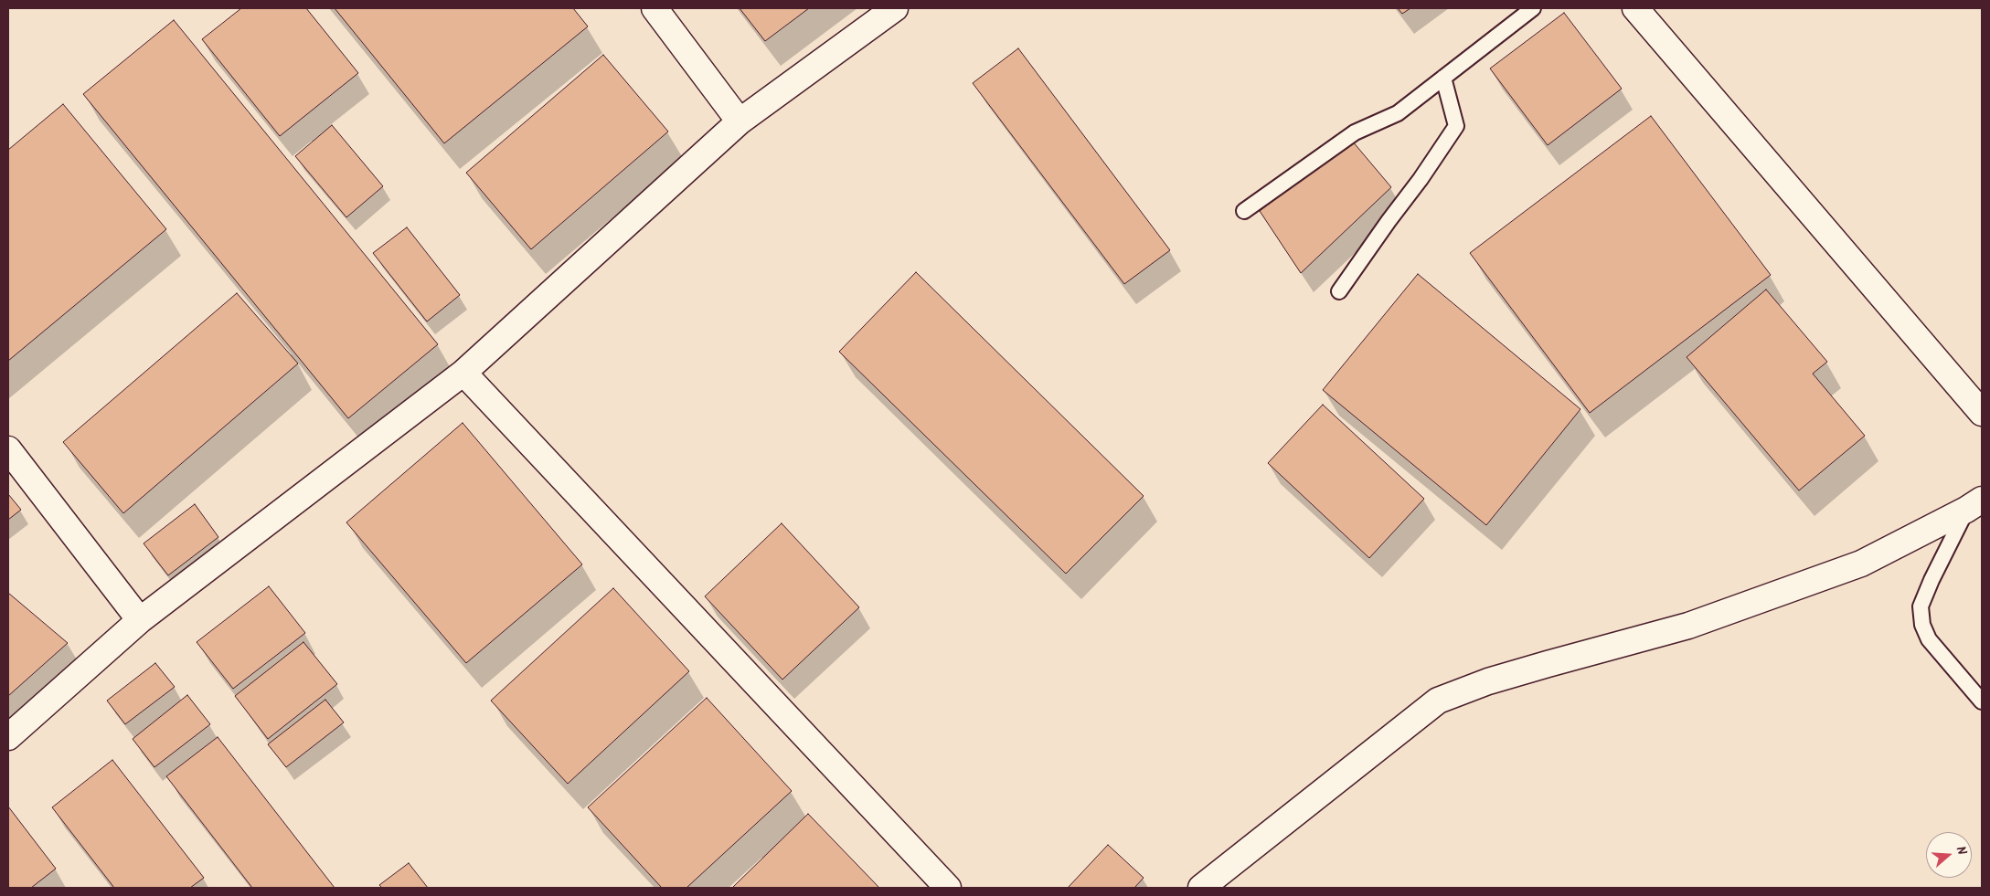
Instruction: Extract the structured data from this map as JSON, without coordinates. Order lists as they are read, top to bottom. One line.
{"north":"right"}
